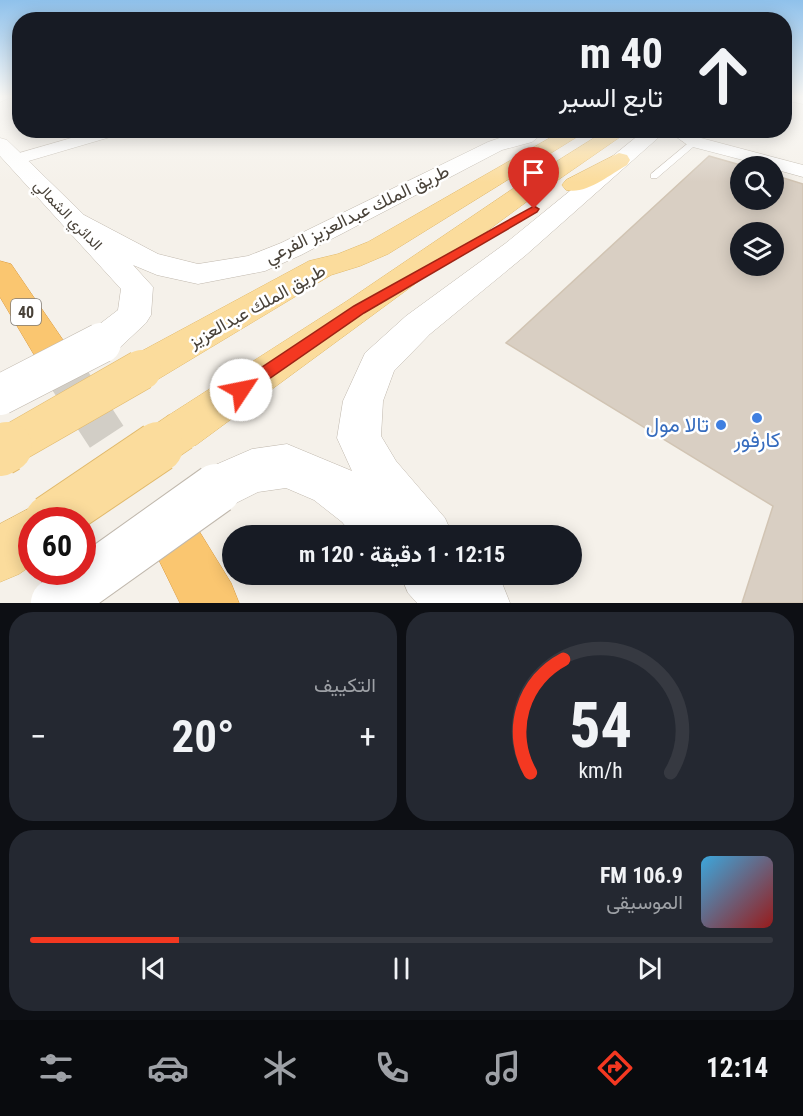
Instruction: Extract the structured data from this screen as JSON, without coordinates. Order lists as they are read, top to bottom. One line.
{"streets":{"highway":["40"],"main road":["طريق الملك عبدالعزيز"],"street":["طريق الملك عبدالعزيز الفرعي","الدائري الشمالي"]},"crossings":[["طريق الملك عبدالعزيز الفرعي","الدائري الشمالي"],["طريق الملك عبدالعزيز الفرعي","طريق الملك عبدالعزيز"]],"places":["كارفور","تالا مول"],"page":{"turn":["40 m","تابع السير"],"limit":"60","trip":"12:15 · 1 دقيقة · 120 m","tile":"التكييف","heat":["−","20°","+"],"song":["106.9 FM","الموسيقى"],"tabs":"12:14","gauge":["54","km/h"]}}
